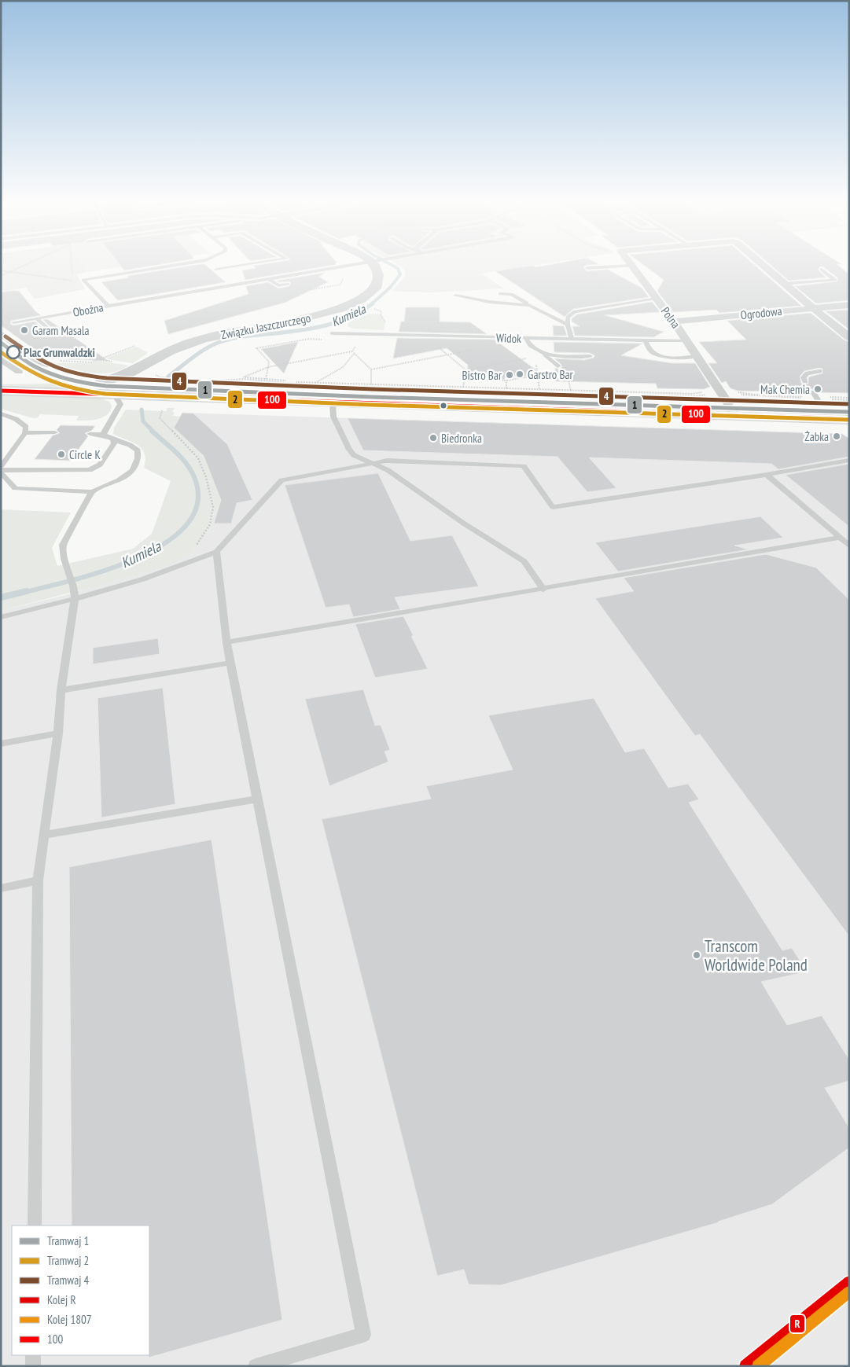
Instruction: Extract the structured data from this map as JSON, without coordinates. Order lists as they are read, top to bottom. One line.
{"streets":{"street":["Ogrodowa","Polna","Związku Jaszczurczego"],"lane":["Oboźna","Widok"]},"crossings":[["Ogrodowa","Polna"],["Polna","Widok"]],"water":["Kumiela"],"places":["Garam Masala","Plac Grunwaldzki","Garstro Bar","Bistro Bar","Mak Chemia","Żabka","Biedronka","Circle K","Transcom Worldwide Poland"],"lines":["tram line 4","tram line 1","tram line 2","transit line 100","rail line R","rail line 1807"],"legend":["Tramwaj 1","Tramwaj 2","Tramwaj 4","Kolej R","Kolej 1807","100"]}
